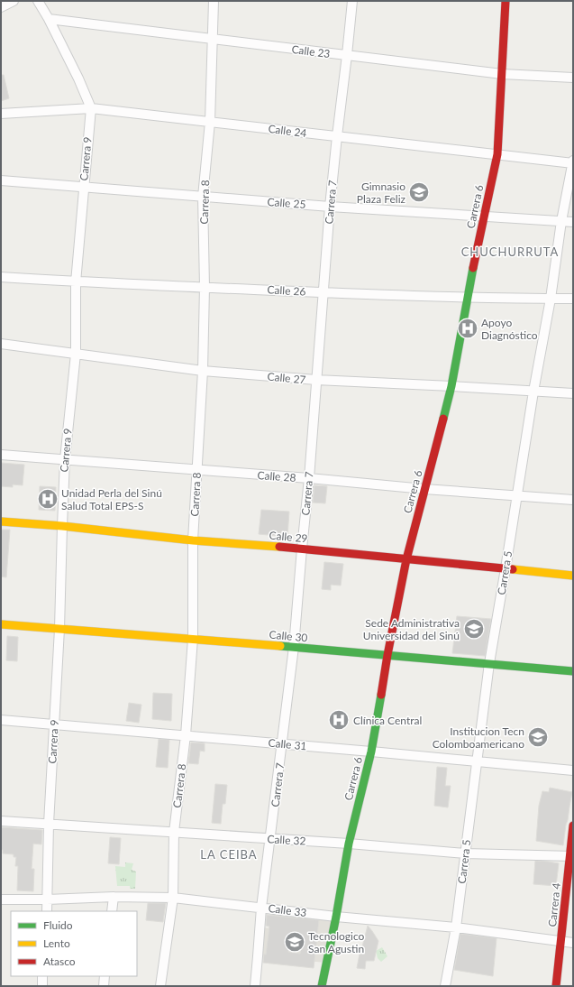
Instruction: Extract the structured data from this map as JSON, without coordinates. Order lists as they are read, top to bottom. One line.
{"streets":{"street":["Calle 23","Calle 24","Carrera 9","Carrera 8","Carrera 7","Calle 25","Carrera 6","Calle 26","Calle 27","Calle 28","Calle 29","Carrera 5","Calle 30","Calle 31","Calle 32","Carrera 4","Calle 33"]},"crossings":[["Calle 23","Carrera 9"],["Calle 23","Carrera 8"],["Calle 23","Carrera 7"],["Calle 23","Carrera 6"],["Calle 24","Carrera 9"],["Calle 24","Carrera 8"],["Calle 24","Carrera 7"],["Calle 24","Carrera 6"],["Calle 24","Carrera 5"],["Carrera 9","Calle 25"],["Carrera 9","Calle 26"],["Carrera 9","Calle 27"],["Carrera 9","Calle 28"],["Carrera 9","Calle 29"],["Carrera 9","Calle 30"],["Carrera 9","Calle 31"],["Carrera 9","Calle 32"],["Carrera 9","Calle 33"],["Carrera 8","Calle 25"],["Carrera 8","Calle 26"],["Carrera 8","Calle 27"],["Carrera 8","Calle 28"],["Carrera 8","Calle 29"],["Carrera 8","Calle 30"],["Carrera 8","Calle 31"],["Carrera 8","Calle 32"],["Carrera 8","Calle 33"],["Carrera 7","Calle 25"],["Carrera 7","Calle 26"],["Carrera 7","Calle 27"],["Carrera 7","Calle 28"],["Carrera 7","Calle 29"],["Carrera 7","Calle 30"],["Carrera 7","Calle 31"],["Carrera 7","Calle 32"],["Carrera 7","Calle 33"],["Calle 25","Carrera 6"],["Calle 25","Carrera 5"],["Carrera 6","Calle 26"],["Carrera 6","Calle 27"],["Carrera 6","Calle 28"],["Carrera 6","Calle 29"],["Carrera 6","Calle 30"],["Carrera 6","Calle 31"],["Carrera 6","Calle 32"],["Carrera 6","Calle 33"],["Calle 26","Carrera 5"],["Calle 27","Carrera 5"],["Calle 28","Carrera 5"],["Calle 29","Carrera 5"],["Carrera 5","Calle 30"],["Carrera 5","Calle 31"],["Carrera 5","Calle 32"],["Carrera 5","Calle 33"],["Calle 32","Carrera 4"],["Carrera 4","Calle 33"]],"districts":["CHUCHURRUTA","LA CEIBA"],"places":{"school or university":["Gimnasio Plaza Feliz","Sede Administrativa Universidad del Sinú","Institucion Tecn Colomboamericano","Tecnologico San Agustin"],"hospital":["Apoyo Diagnóstico","Unidad Perla del Sinú Salud Total EPS-S","Clínica Central"]},"legend":["Fluido","Lento","Atasco"]}
